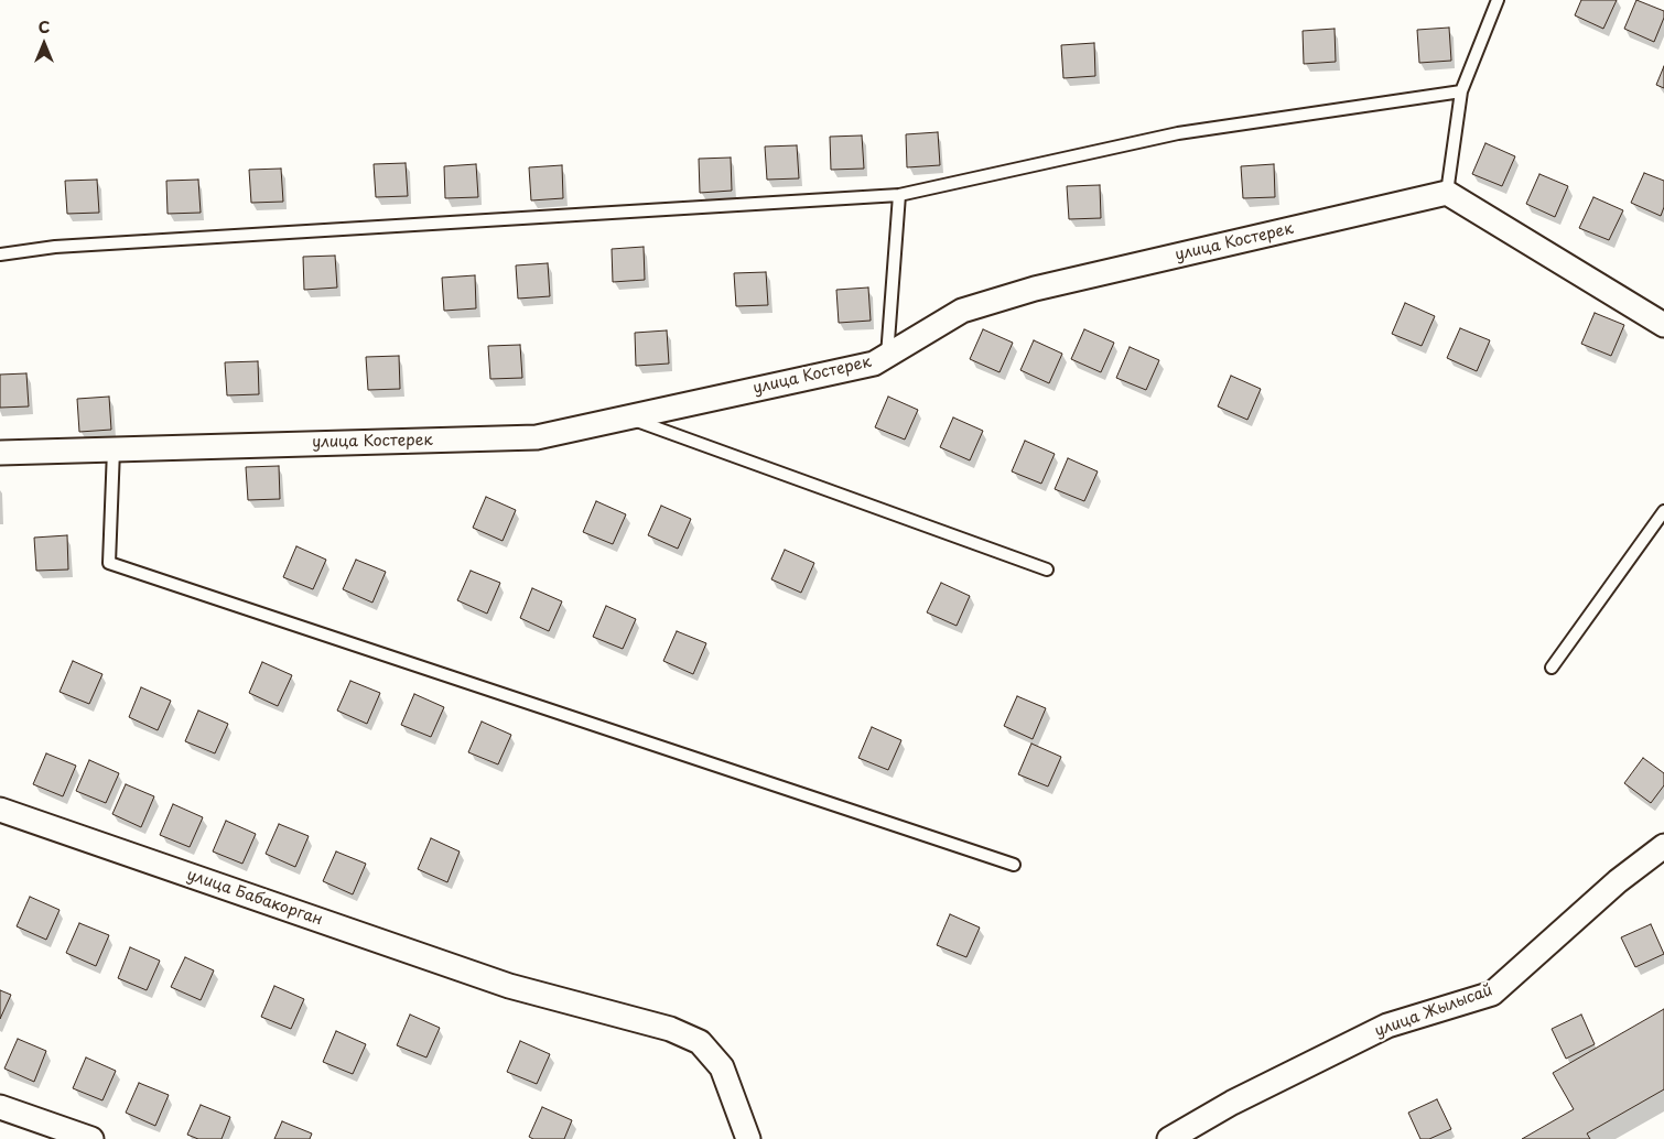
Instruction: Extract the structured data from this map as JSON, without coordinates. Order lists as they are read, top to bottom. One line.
{"streets":{"street":["улица Костерек","улица Бабакорган","улица Жылысай"]},"north":"top"}
